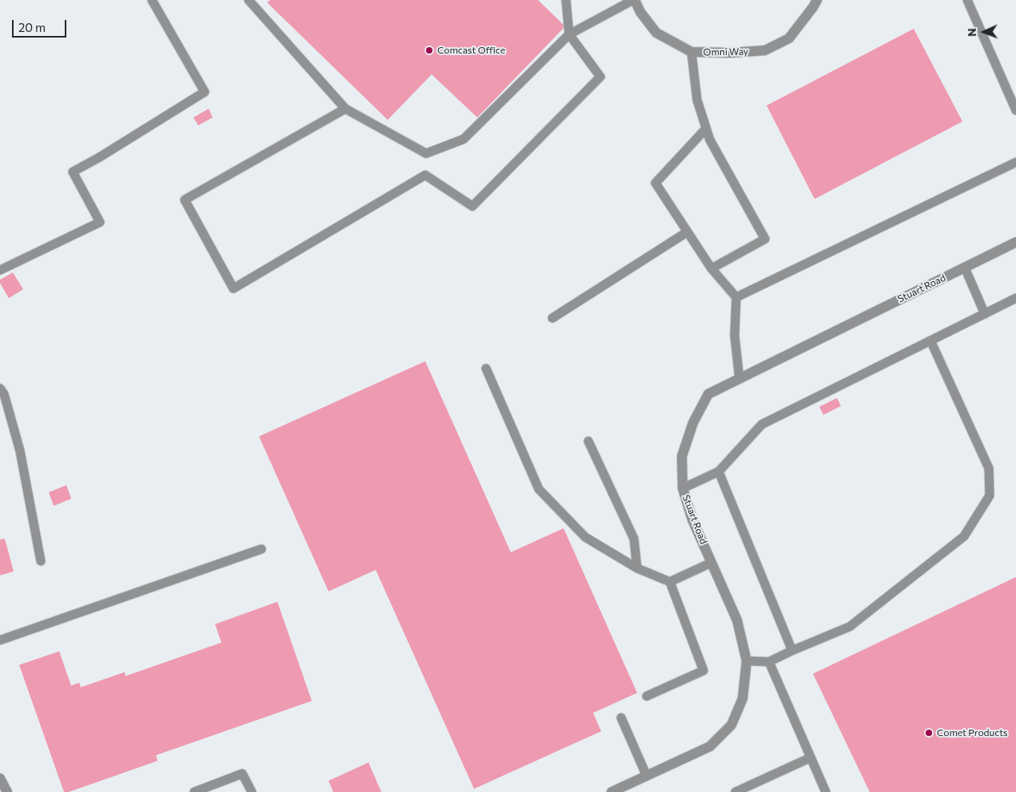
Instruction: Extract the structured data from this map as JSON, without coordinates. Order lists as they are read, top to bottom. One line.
{"streets":{"street":["Omni Way","Stuart Road"]},"places":["Comcast Office","Comet Products"],"scale_bar":"20 m","north":"left"}
